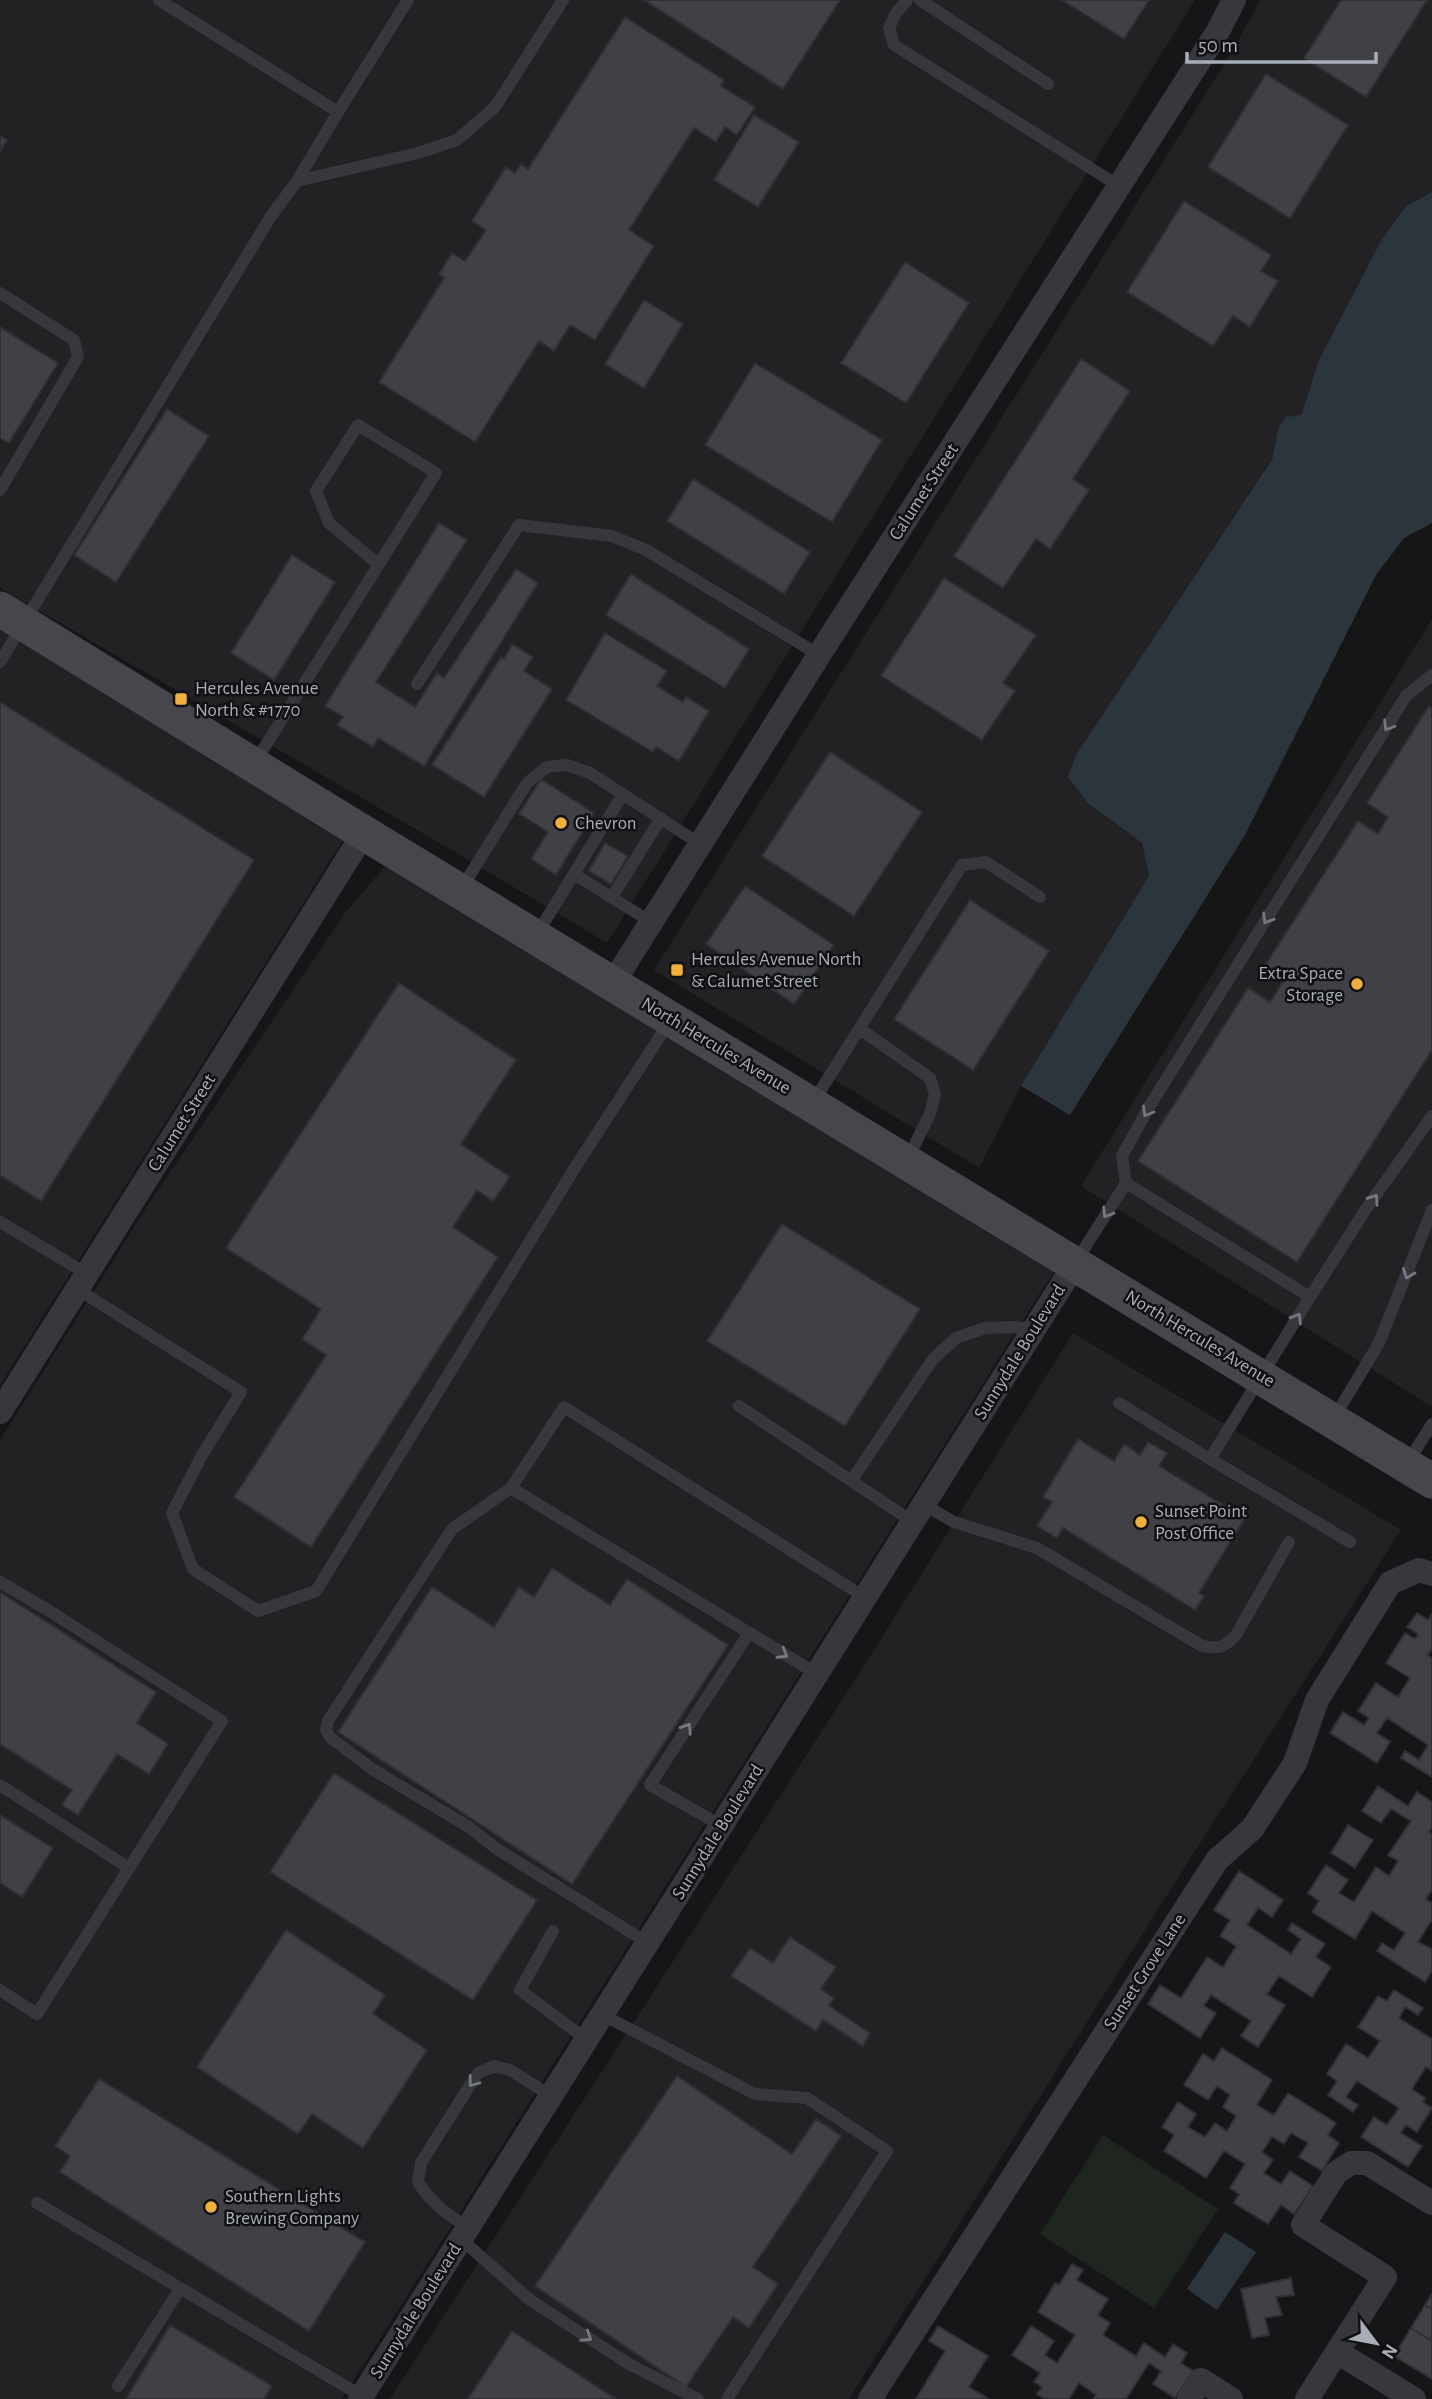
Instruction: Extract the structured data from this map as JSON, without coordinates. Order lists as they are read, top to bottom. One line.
{"streets":{"street":["Calumet Street","North Hercules Avenue","Sunnydale Boulevard","Sunset Grove Lane"]},"crossings":[["Calumet Street","North Hercules Avenue"],["North Hercules Avenue","Sunnydale Boulevard"]],"places":{"transit":["Hercules Avenue North & #1770","Hercules Avenue North & Calumet Street"],"other":["Chevron","Extra Space Storage","Sunset Point Post Office","Southern Lights Brewing Company"]},"scale_bar":"50 m","north":"bottom right"}
